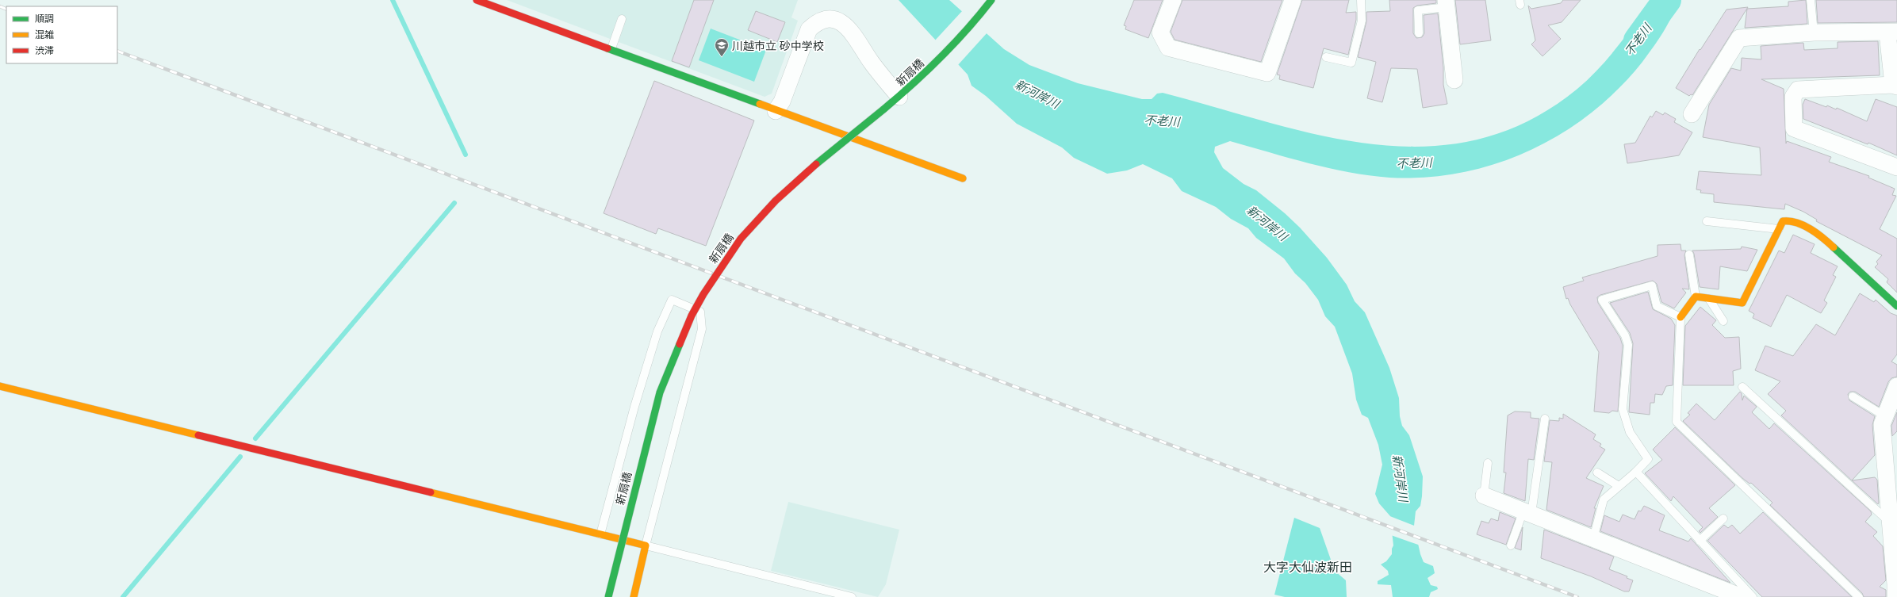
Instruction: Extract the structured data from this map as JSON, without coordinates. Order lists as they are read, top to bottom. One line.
{"streets":{"street":["新扇橋"]},"districts":["大字大仙波新田"],"water":["不老川","新河岸川"],"places":{"school or university":["川越市立 砂中学校"]},"legend":["順調","混雑","渋滞"]}
